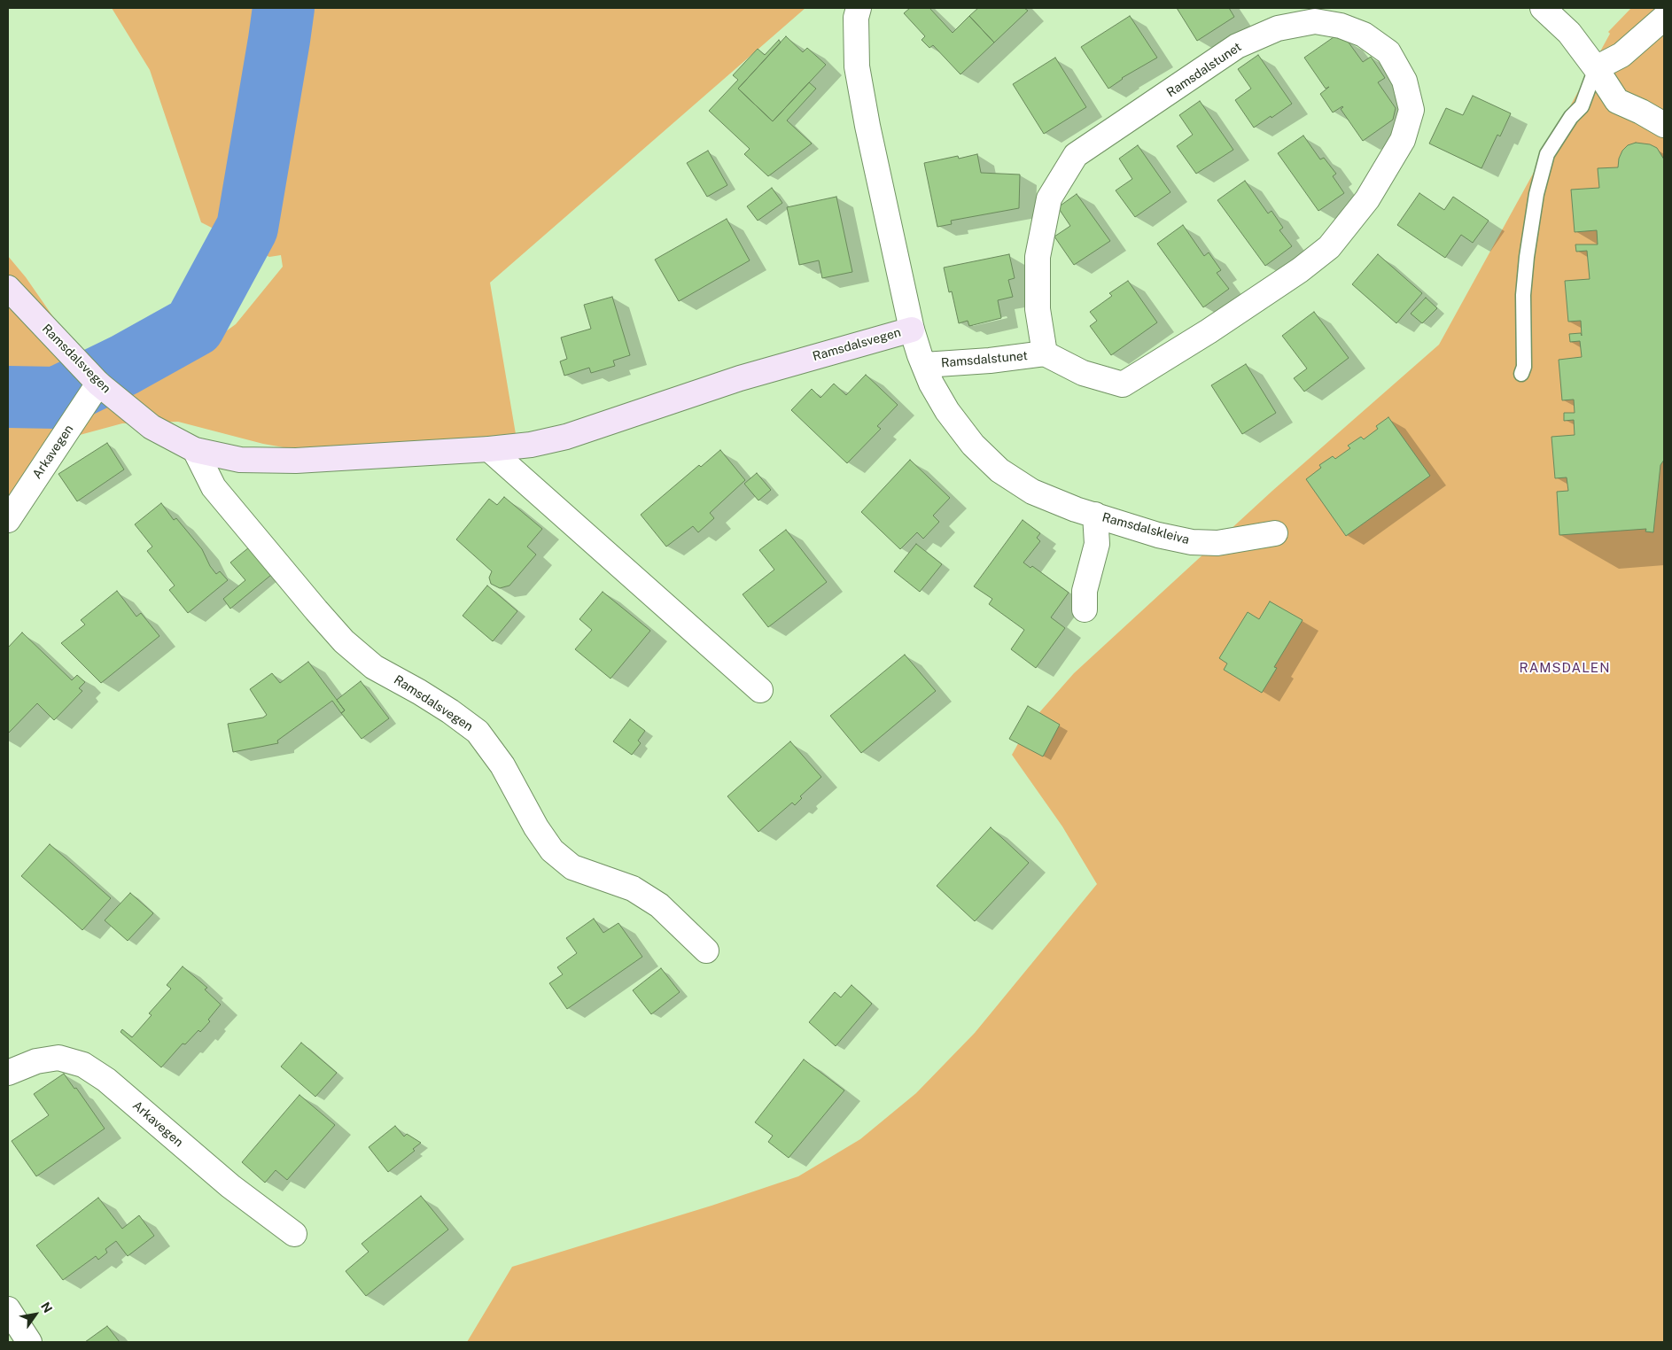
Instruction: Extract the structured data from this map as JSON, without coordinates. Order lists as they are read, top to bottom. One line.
{"streets":{"street":["Ramsdalstunet","Ramsdalsvegen","Arkavegen","Ramsdalskleiva"]},"crossings":[["Ramsdalstunet","Ramsdalskleiva"],["Ramsdalsvegen","Arkavegen"],["Ramsdalsvegen","Ramsdalskleiva"]],"districts":["RAMSDALEN"],"north":"top right"}
